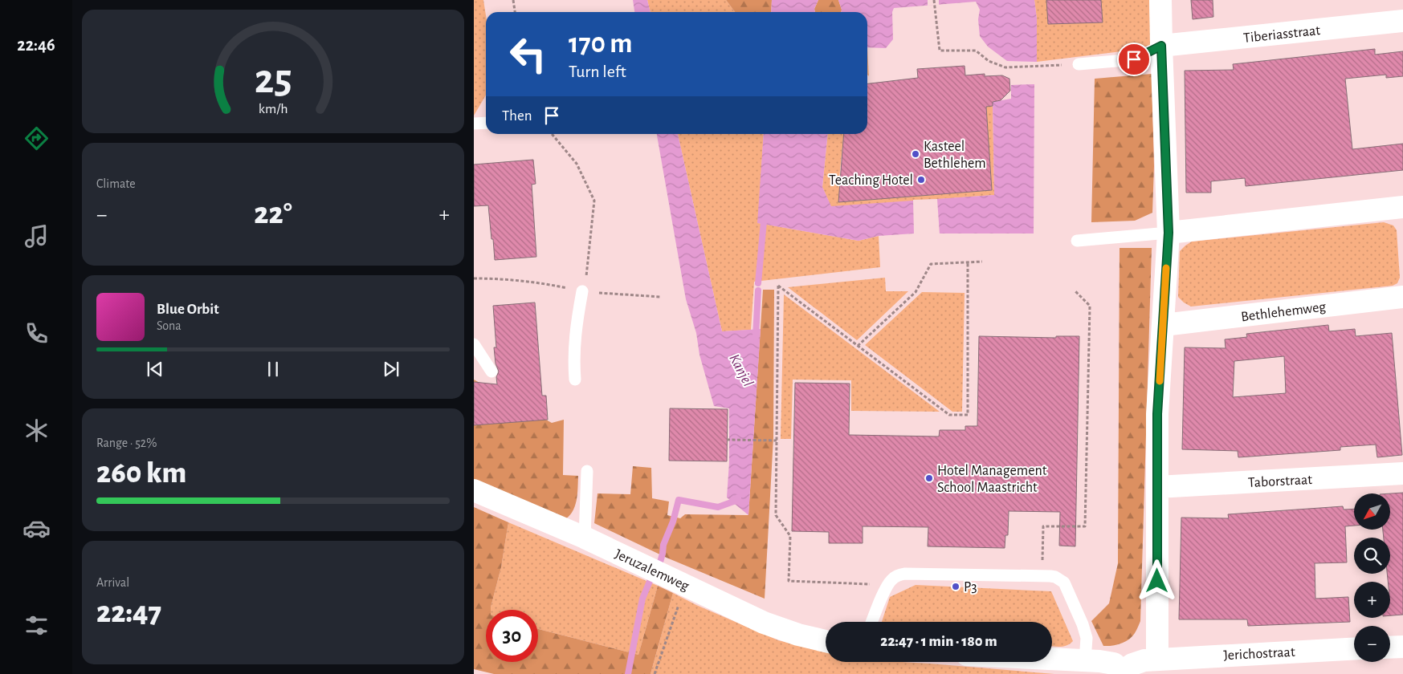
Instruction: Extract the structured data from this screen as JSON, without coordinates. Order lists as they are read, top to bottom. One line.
{"streets":{"street":["Tiberiasstraat","Bethlehemweg","Taborstraat","Jeruzalemweg","Jerichostraat"]},"water":["Kanjel"],"places":["Kasteel Bethlehem","Teaching Hotel","Hotel Management School Maastricht","P3"],"north":"bottom left","page":{"tabs":"22:46","turn":["170 m","Turn left"],"then":"Then","tile":["Climate",["Range · 52%","260 km"],["Arrival","22:47"]],"heat":["−","22°","+"],"song":["Blue Orbit","Sona"],"map_buttons":["+","−"],"limit":"30","trip":"22:47 · 1 min · 180 m","gauge":["25","km/h"]}}
